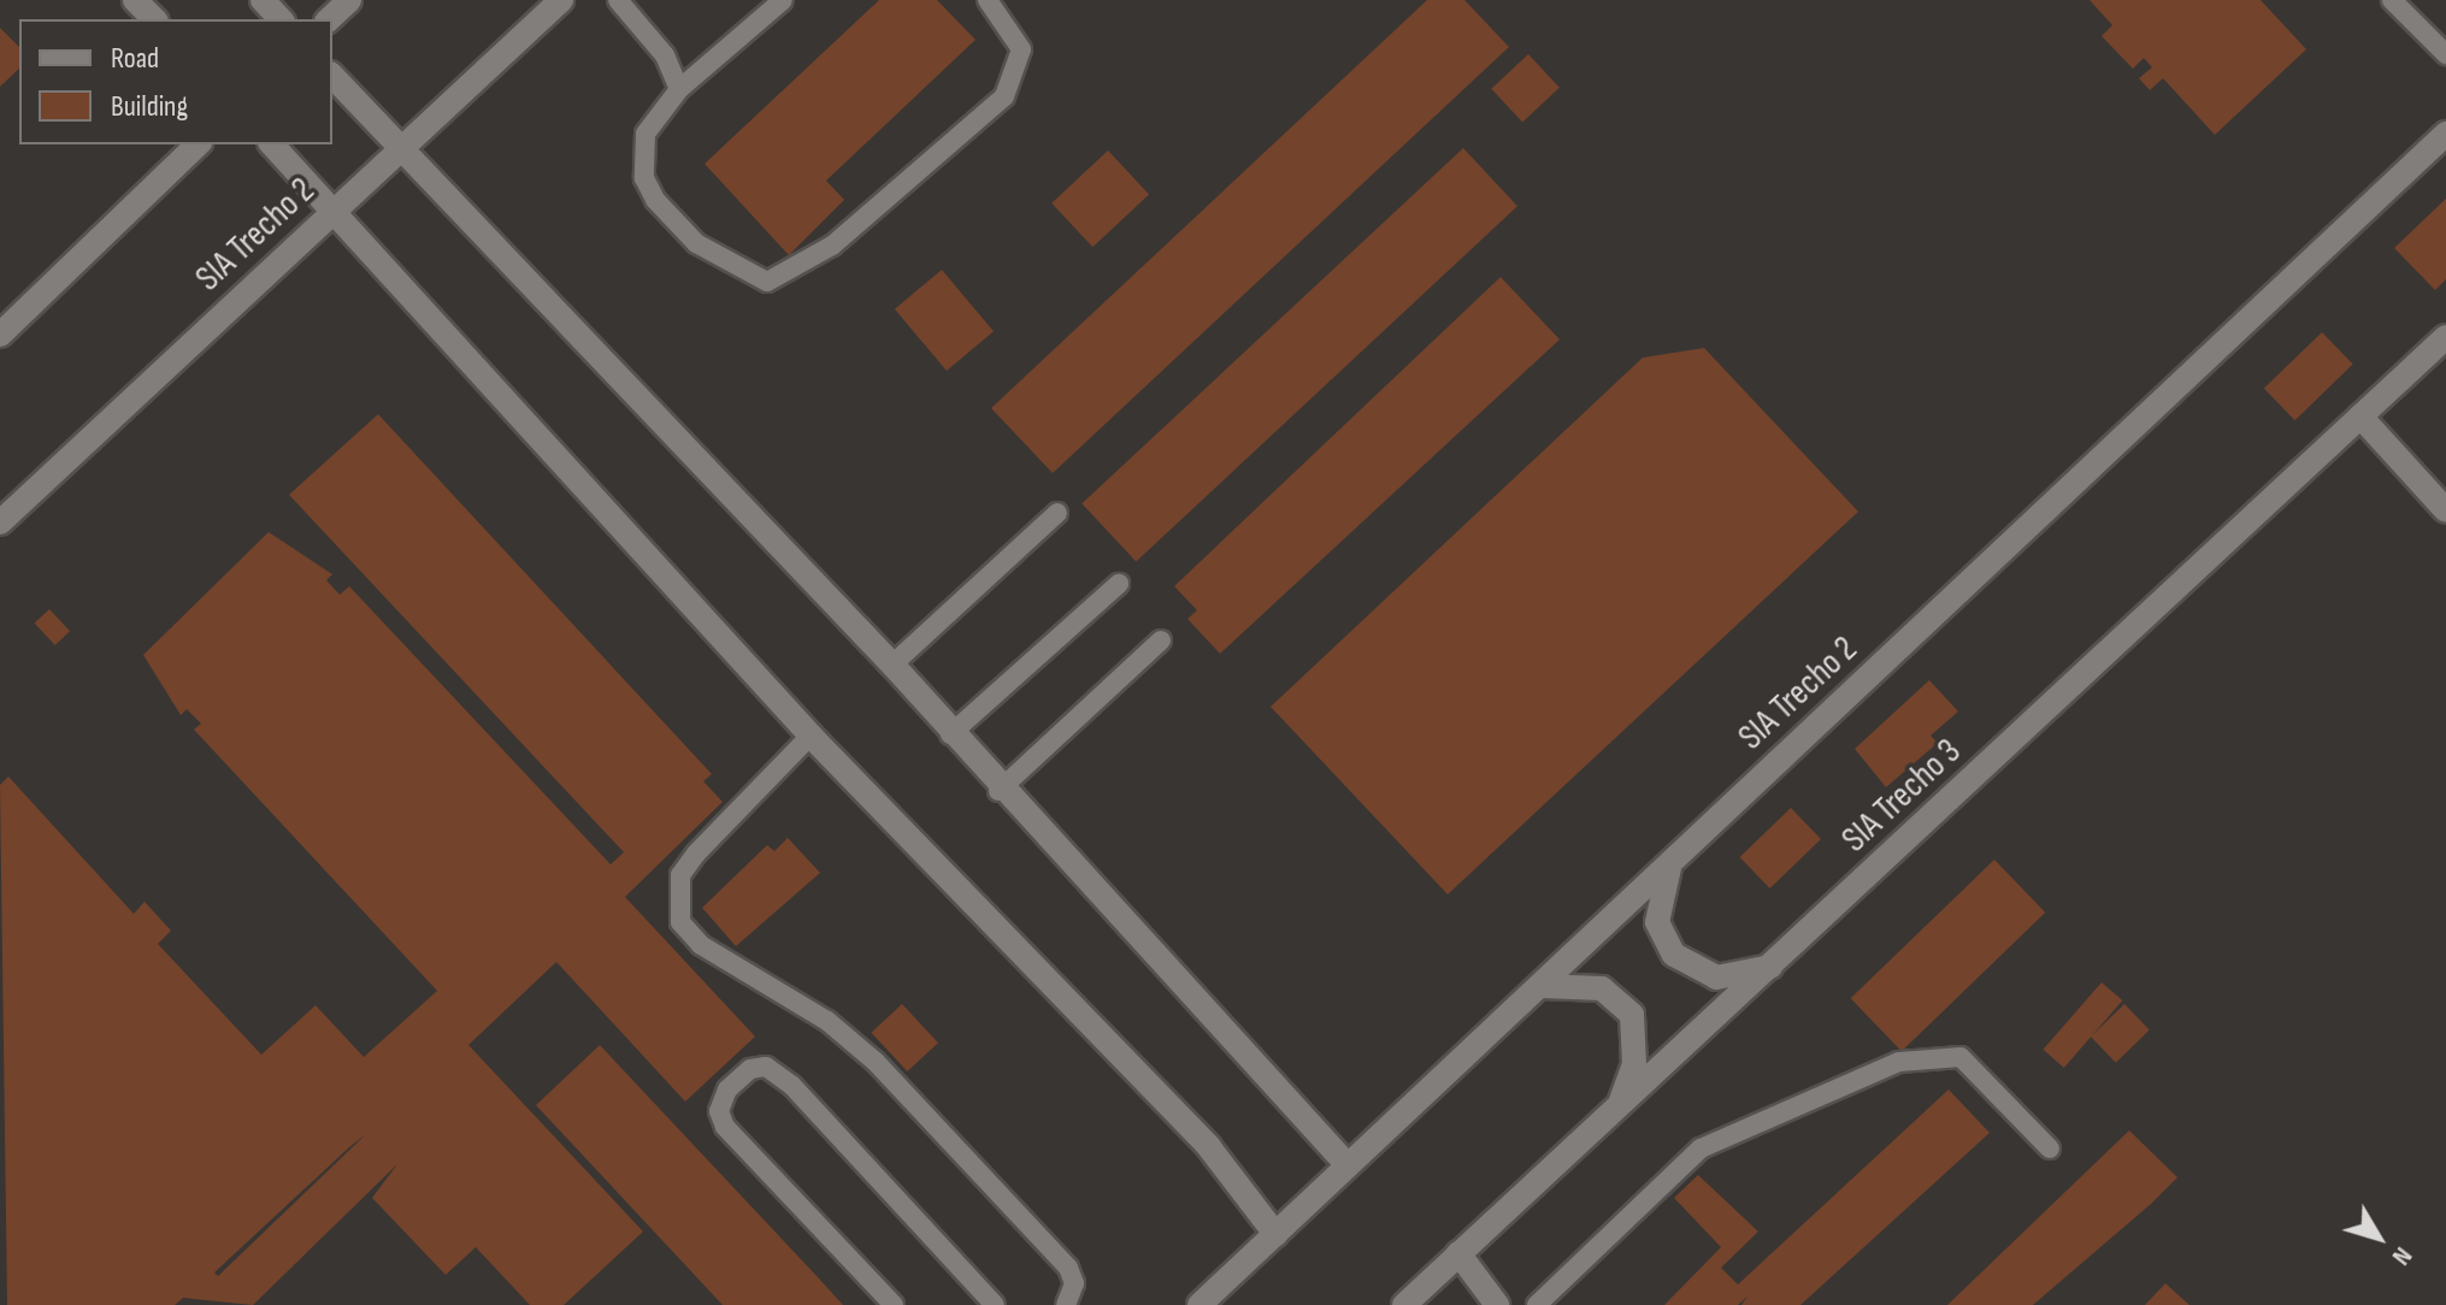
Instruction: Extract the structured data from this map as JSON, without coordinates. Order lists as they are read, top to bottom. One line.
{"streets":{"main road":["SIA Trecho 2","SIA Trecho 3"]},"legend":["Road","Building"],"north":"bottom right"}
